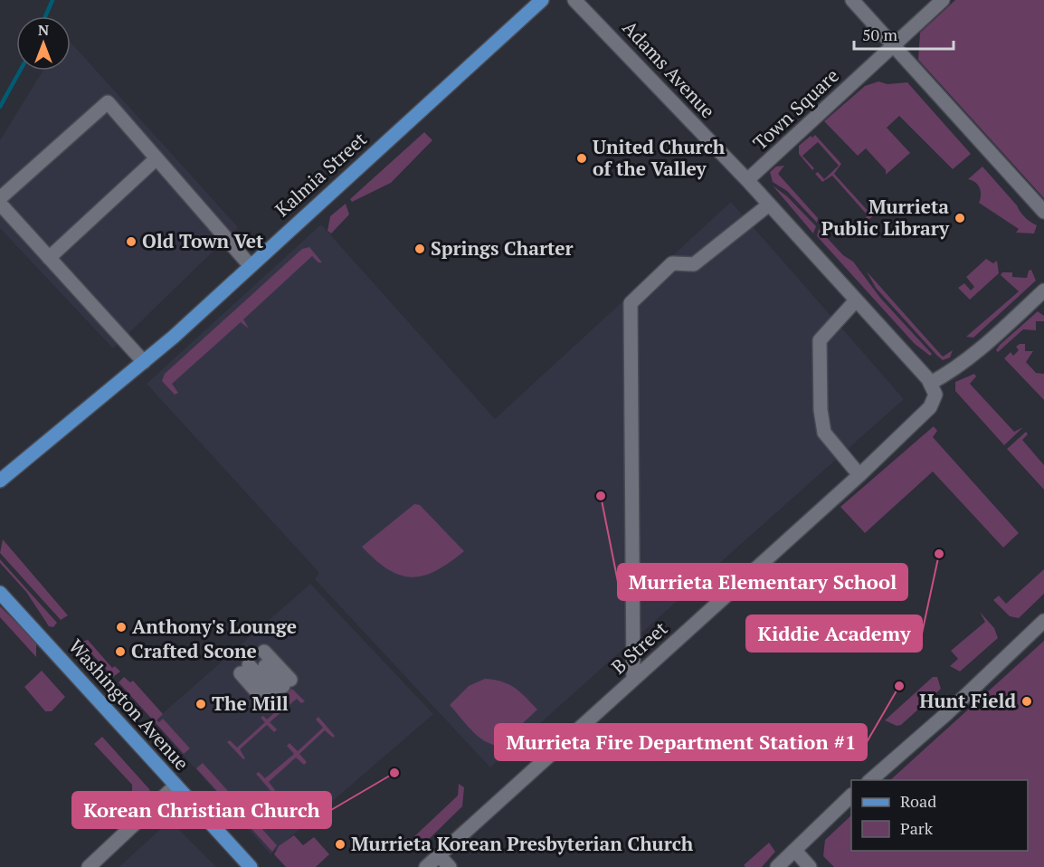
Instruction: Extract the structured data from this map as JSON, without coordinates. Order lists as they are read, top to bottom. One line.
{"streets":{"main road":["Kalmia Street","Washington Avenue"],"street":["Adams Avenue","Town Square","B Street"]},"crossings":[["Adams Avenue","Town Square"],["Adams Avenue","B Street"]],"places":["United Church of the Valley","Murrieta Public Library","Old Town Vet","Springs Charter","Murrieta Elementary School","Kiddie Academy","Anthony's Lounge","Crafted Scone","Murrieta Fire Department Station #1","Hunt Field","The Mill","Korean Christian Church","Murrieta Korean Presbyterian Church"],"legend":["Road","Park"],"scale_bar":"50 m","north":"top"}
